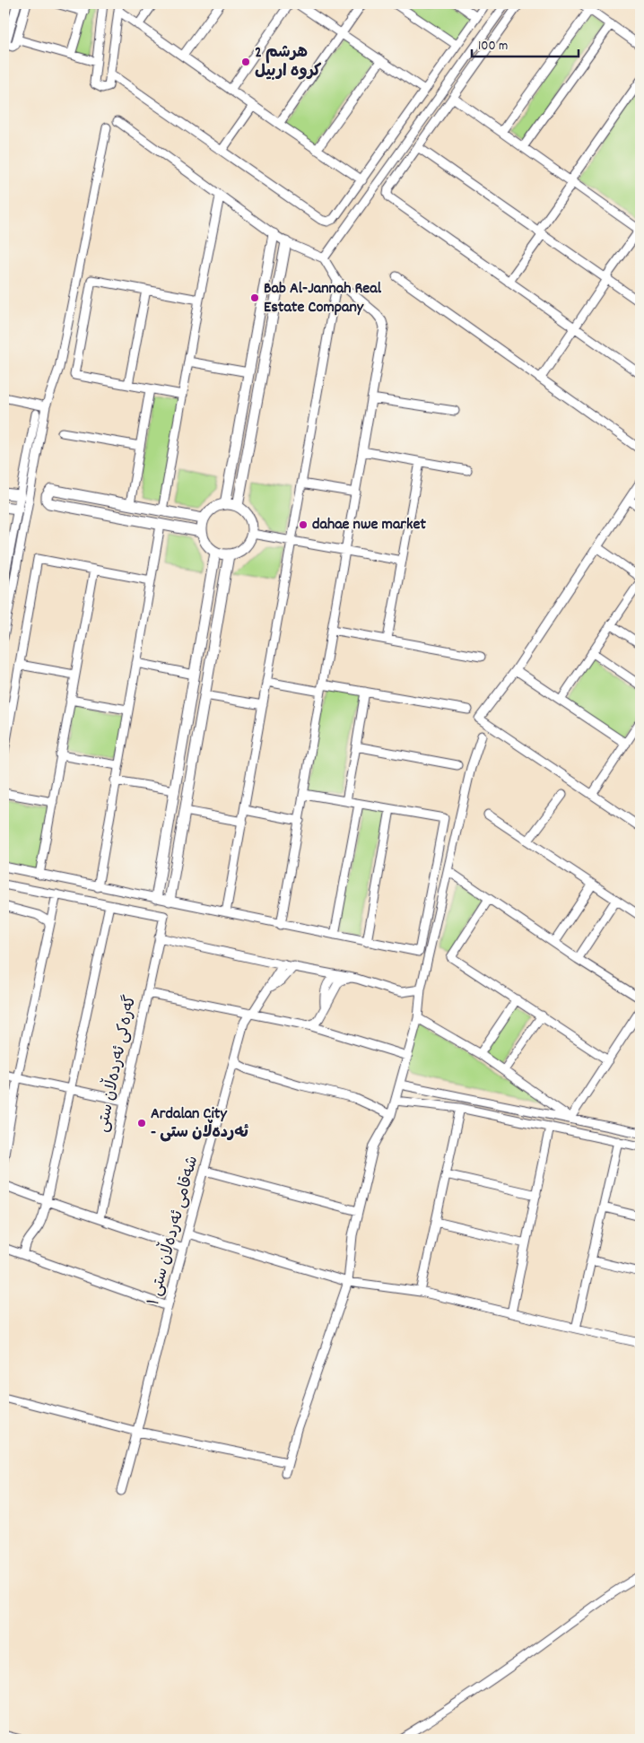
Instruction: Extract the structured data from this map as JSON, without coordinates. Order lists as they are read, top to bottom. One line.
{"streets":{"street":["گەرەکی ئەردەڵان ستی","شەقامی ئەردەڵان ستی ١"]},"places":["هرشم 2 كروه اربيل","Bab Al-Jannah Real Estate Company","dahae nwe market","Ardalan City - ئەردەڵان ستی"],"scale_bar":"100 m"}
